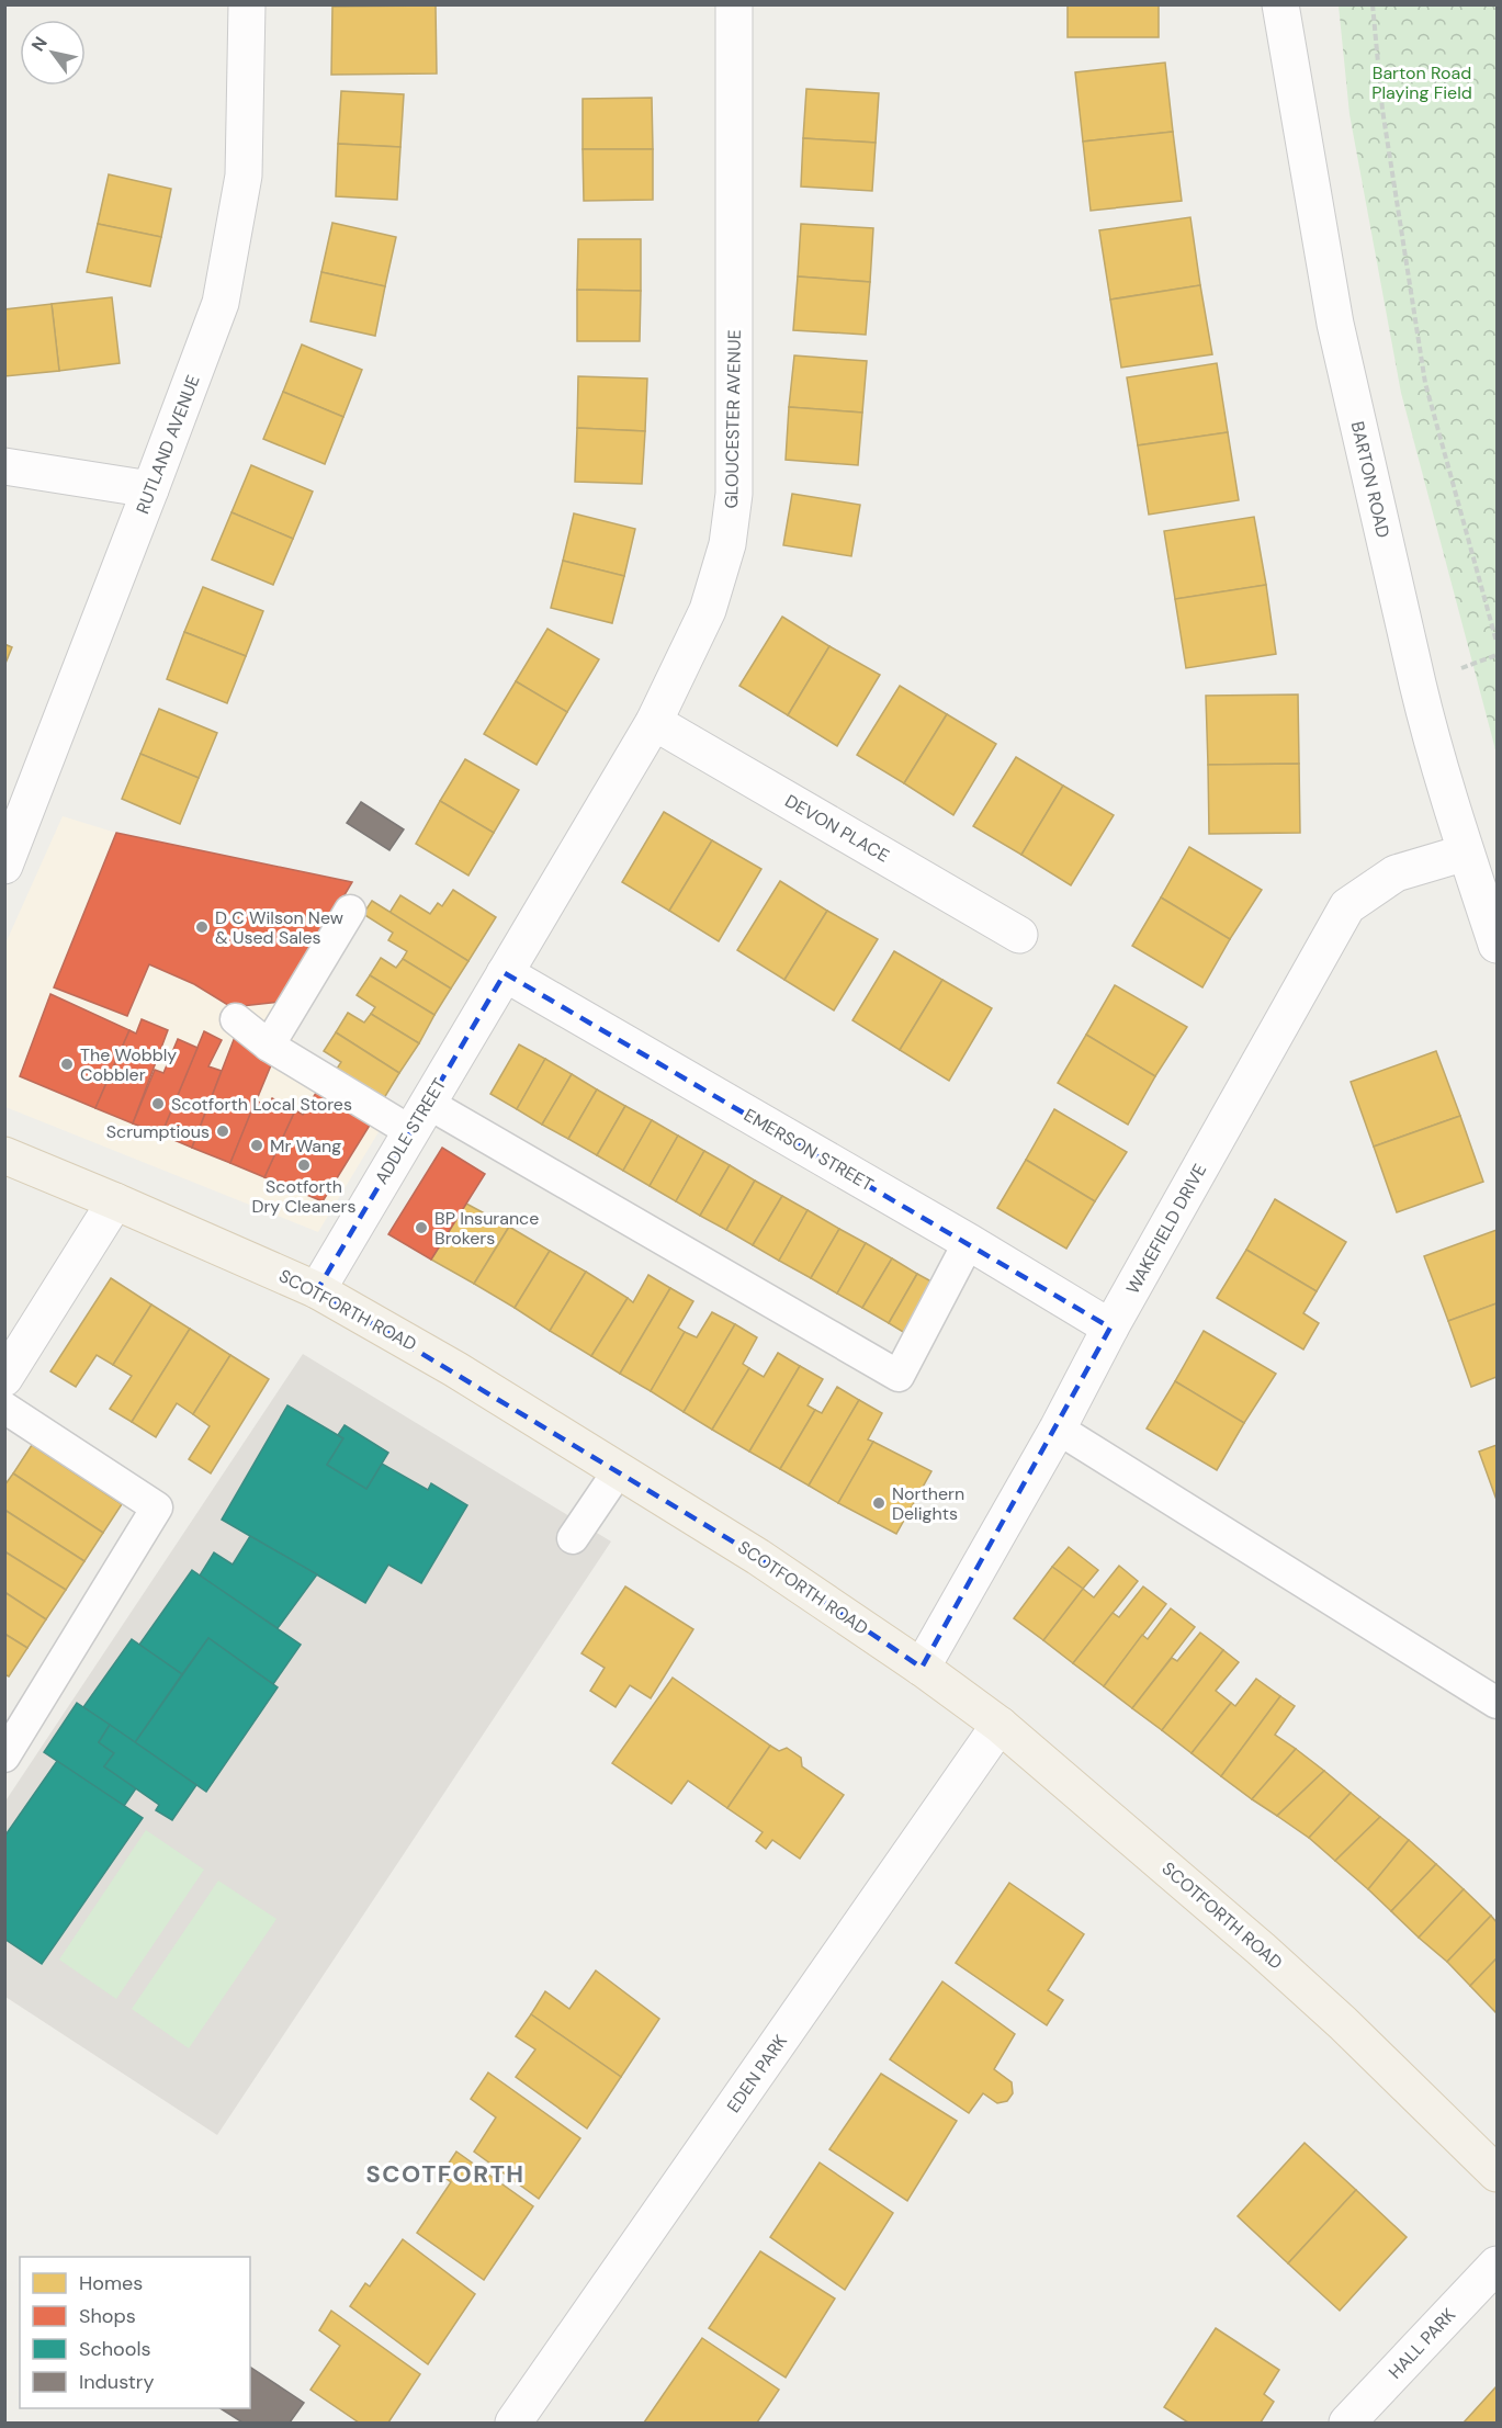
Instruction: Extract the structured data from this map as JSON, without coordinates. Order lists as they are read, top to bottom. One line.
{"streets":{"main road":["SCOTFORTH ROAD"],"street":["GLOUCESTER AVENUE","RUTLAND AVENUE","BARTON ROAD","DEVON PLACE","ADDLE STREET","EMERSON STREET","WAKEFIELD DRIVE","EDEN PARK","HALL PARK"]},"crossings":[["GLOUCESTER AVENUE","DEVON PLACE"],["GLOUCESTER AVENUE","ADDLE STREET"],["GLOUCESTER AVENUE","EMERSON STREET"],["BARTON ROAD","WAKEFIELD DRIVE"],["ADDLE STREET","EMERSON STREET"],["ADDLE STREET","SCOTFORTH ROAD"],["EMERSON STREET","WAKEFIELD DRIVE"],["WAKEFIELD DRIVE","SCOTFORTH ROAD"],["SCOTFORTH ROAD","EDEN PARK"]],"districts":["SCOTFORTH"],"parks":["Barton Road Playing Field"],"places":["D C Wilson New & Used Sales","The Wobbly Cobbler","Scotforth Local Stores","Scrumptious","Mr Wang","Scotforth Dry Cleaners","BP Insurance Brokers","Northern Delights"],"legend":["Homes","Shops","Schools","Industry"],"north":"top left"}
